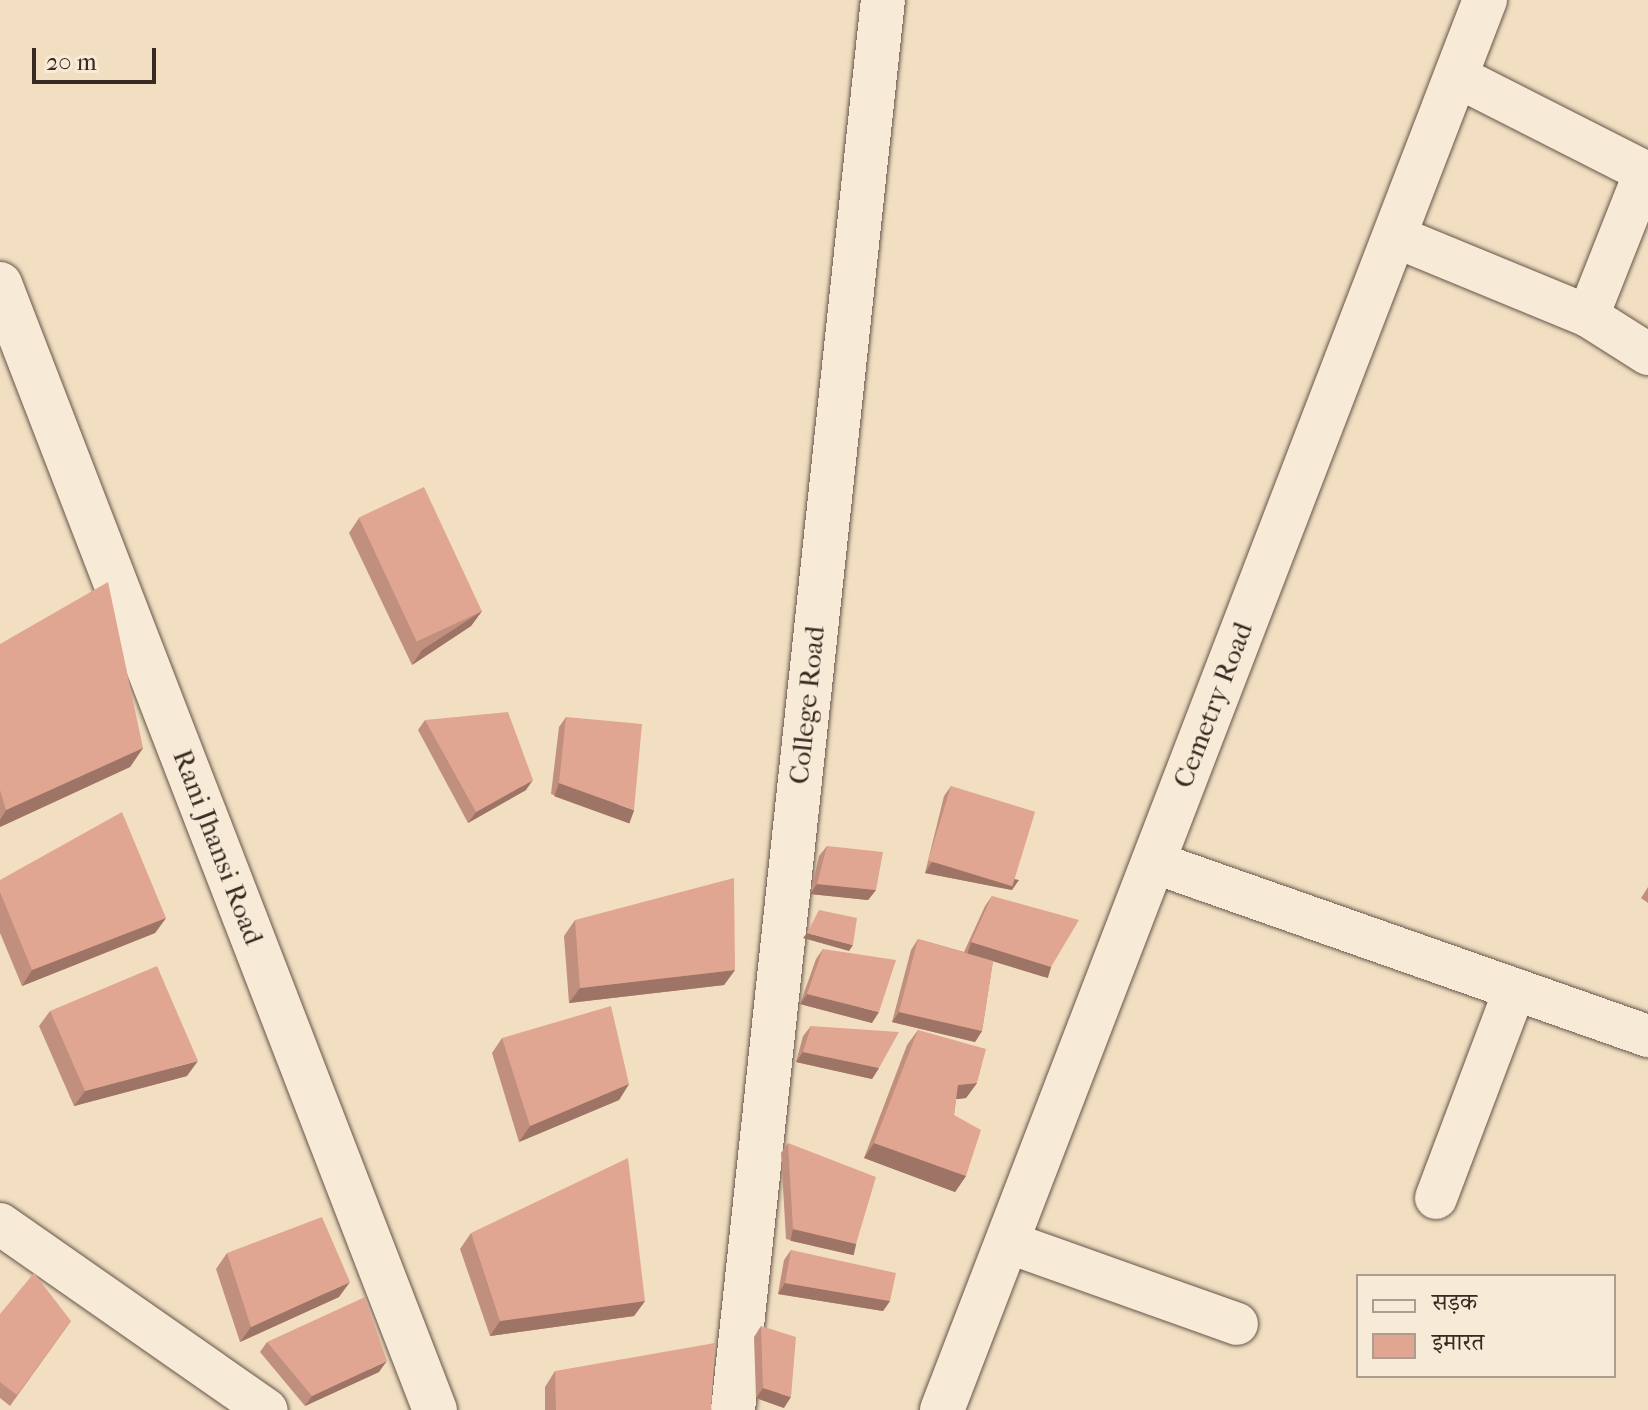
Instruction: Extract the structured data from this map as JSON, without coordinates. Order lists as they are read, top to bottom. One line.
{"streets":{"street":["College Road","Cemetry Road","Rani Jhansi Road"]},"legend":["सड़क","इमारत"],"scale_bar":"20 m"}
